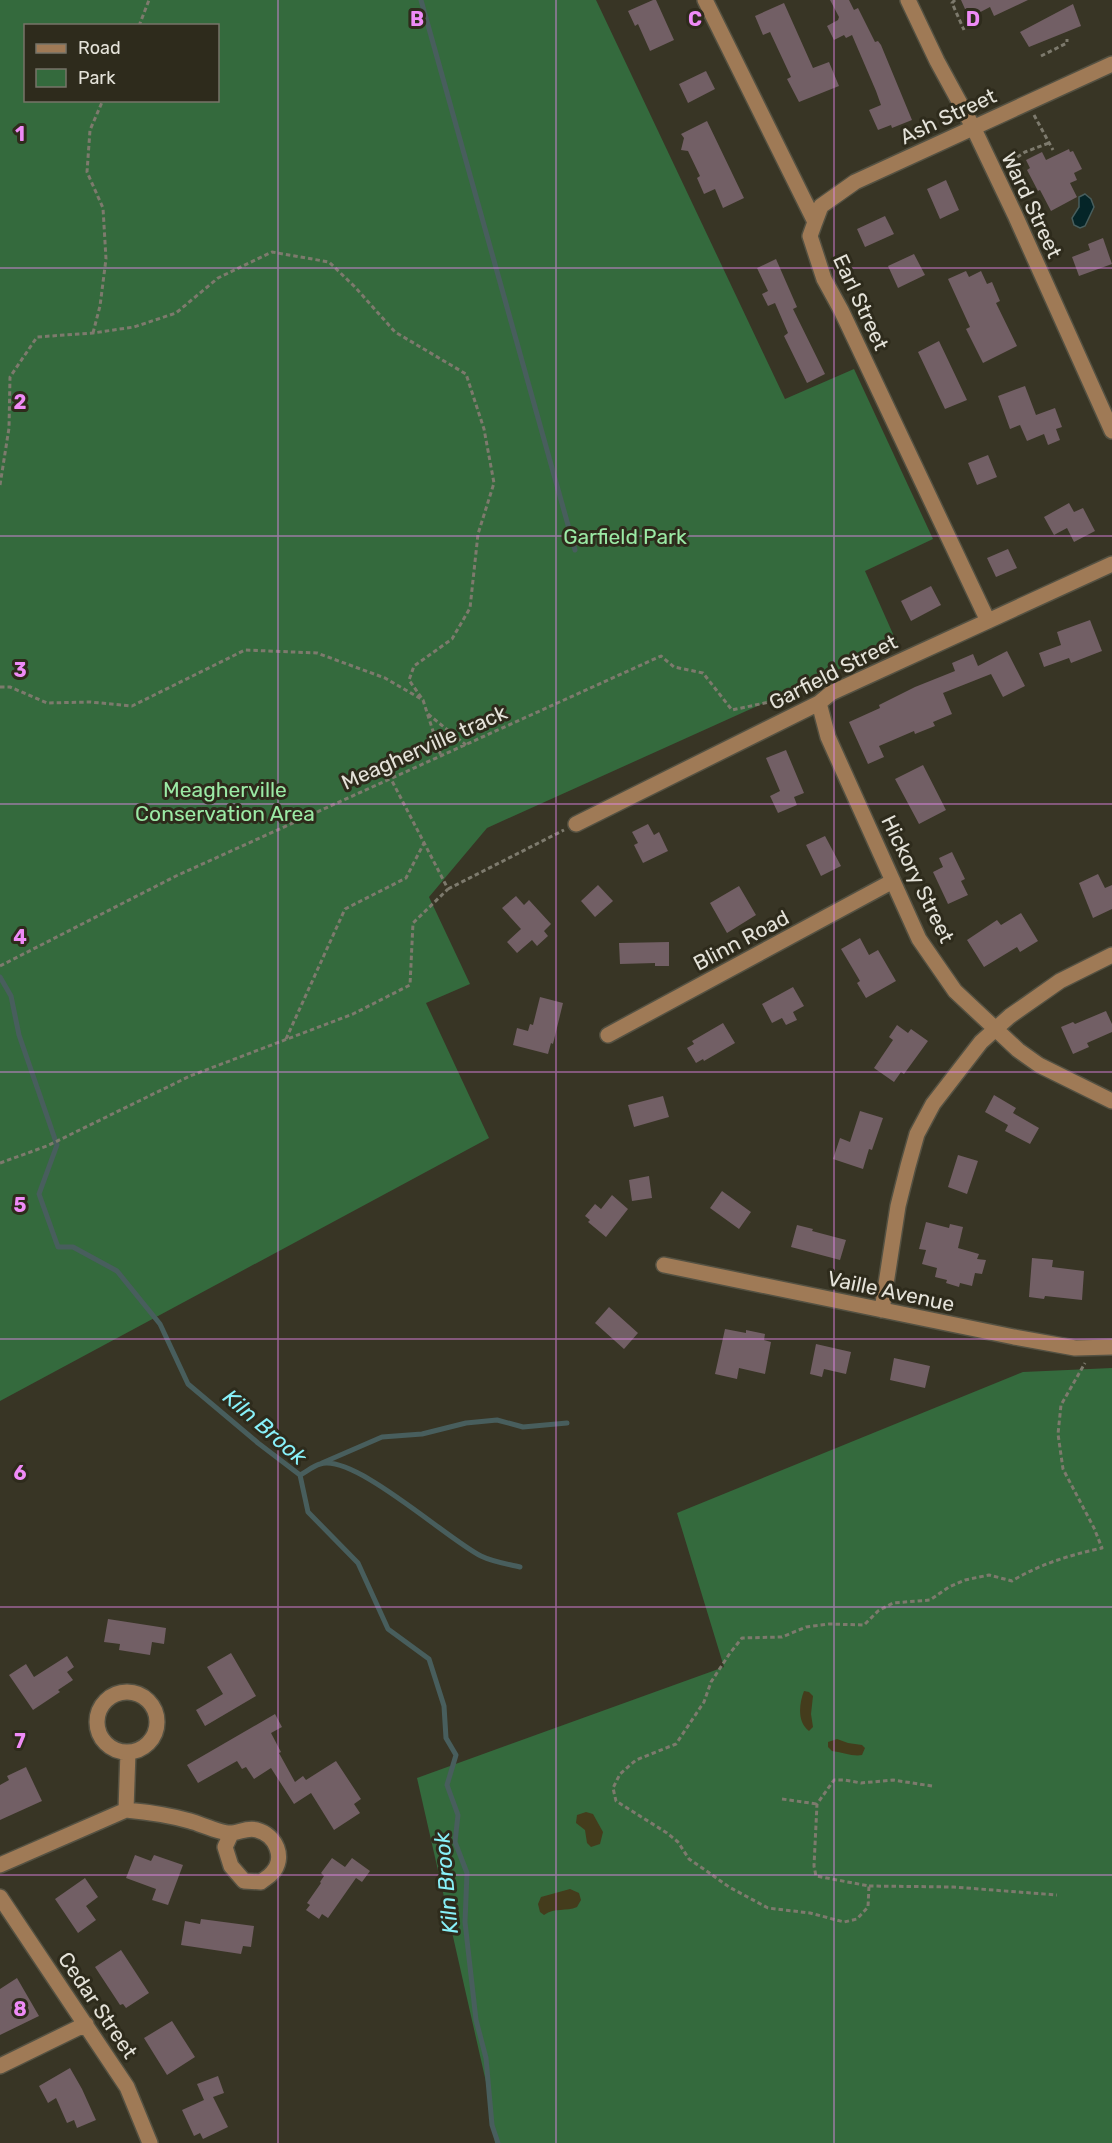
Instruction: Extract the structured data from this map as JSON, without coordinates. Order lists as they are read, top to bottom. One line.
{"streets":{"street":["Ash Street","Ward Street","Earl Street","Garfield Street","Hickory Street","Blinn Road","Vaille Avenue","Cedar Street"],"path":["Meagherville track"]},"crossings":[["Ash Street","Ward Street"],["Ash Street","Earl Street"],["Earl Street","Garfield Street"],["Garfield Street","Meagherville track"],["Garfield Street","Hickory Street"],["Meagherville track","Hickory Street"],["Hickory Street","Blinn Road"]],"water":["Kiln Brook"],"parks":["Garfield Park","Meagherville Conservation Area"],"legend":["Road","Park"],"grid":{"columns":["B","C","D"],"rows":["1","2","3","4","5","6","7","8"]}}
